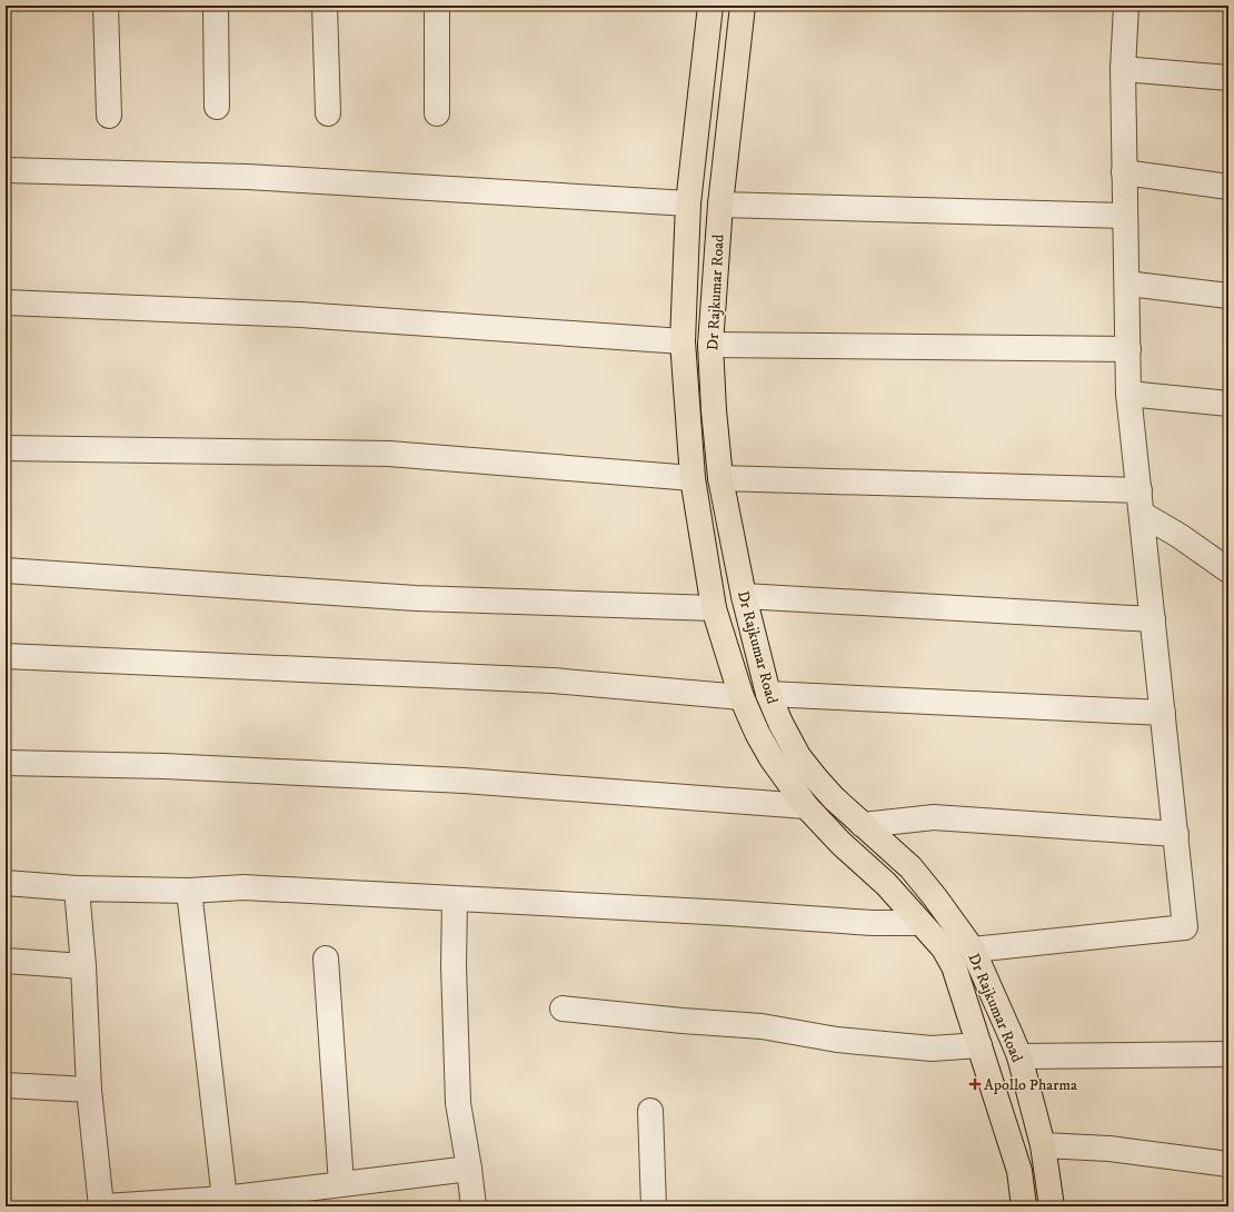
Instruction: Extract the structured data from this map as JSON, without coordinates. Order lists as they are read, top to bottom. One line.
{"streets":{"main road":["Dr Rajkumar Road"]},"places":{"health":["Apollo Pharma"]}}
